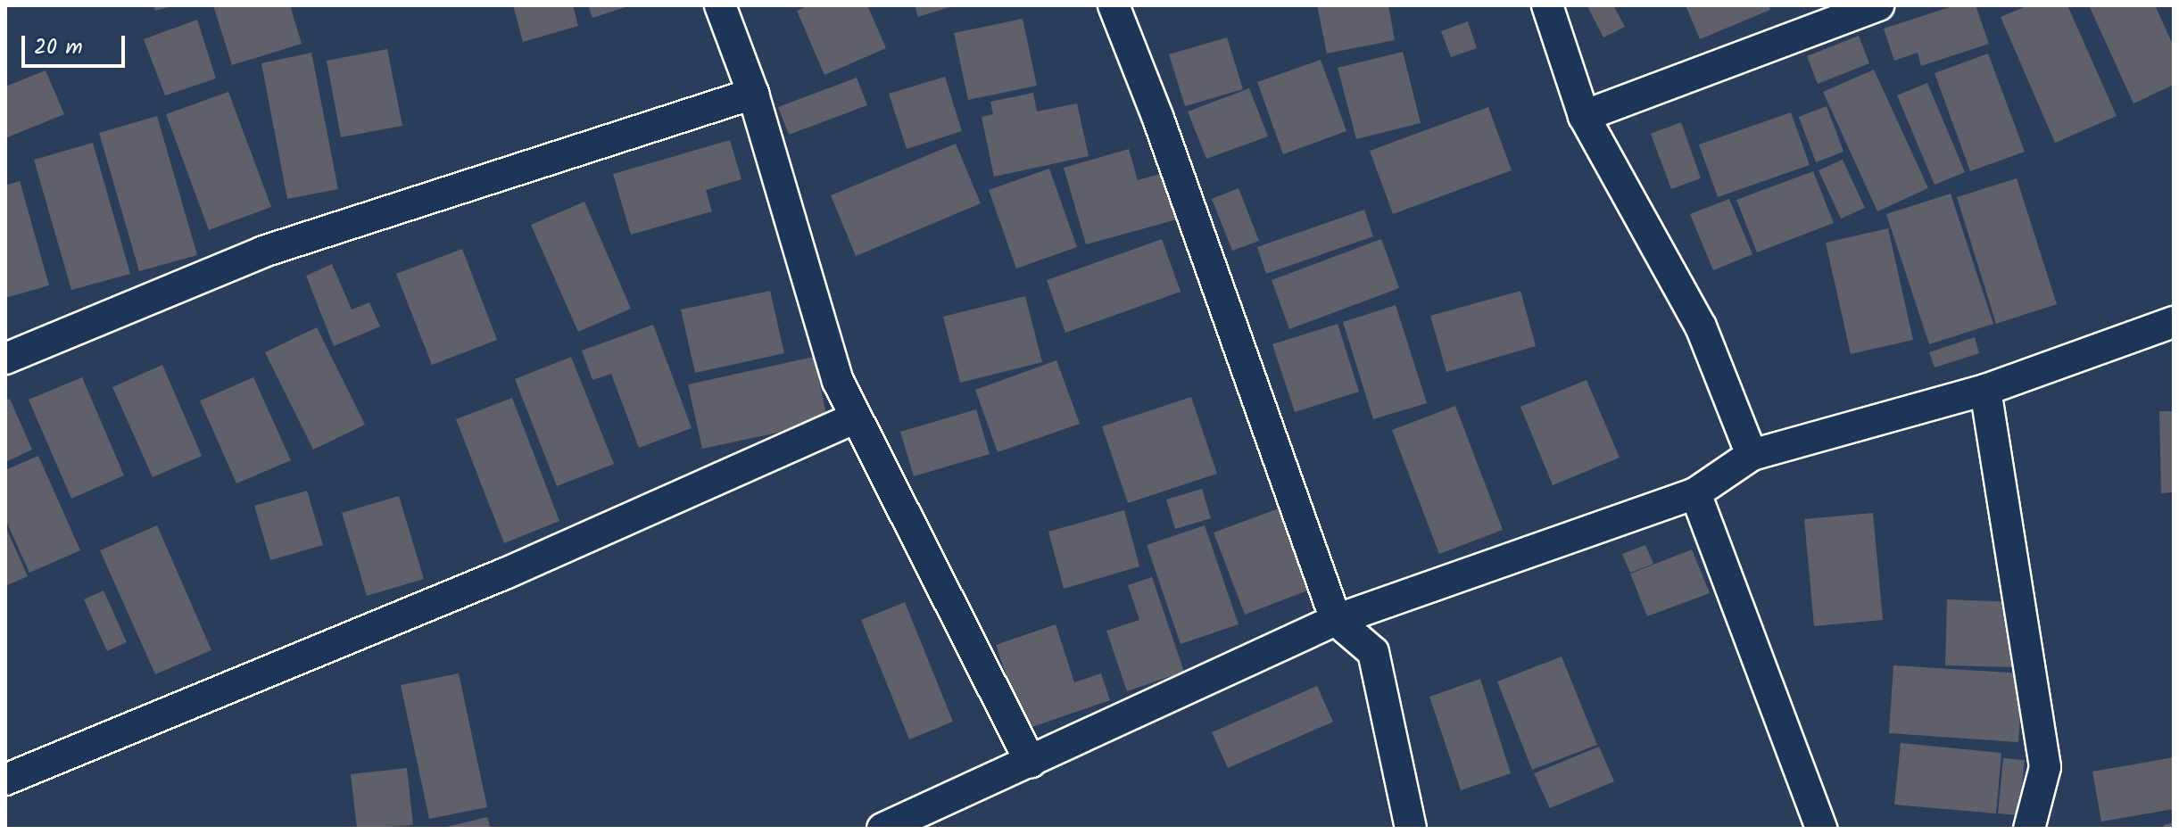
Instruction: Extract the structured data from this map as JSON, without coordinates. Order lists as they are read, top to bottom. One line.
{"scale_bar":"20 m"}
